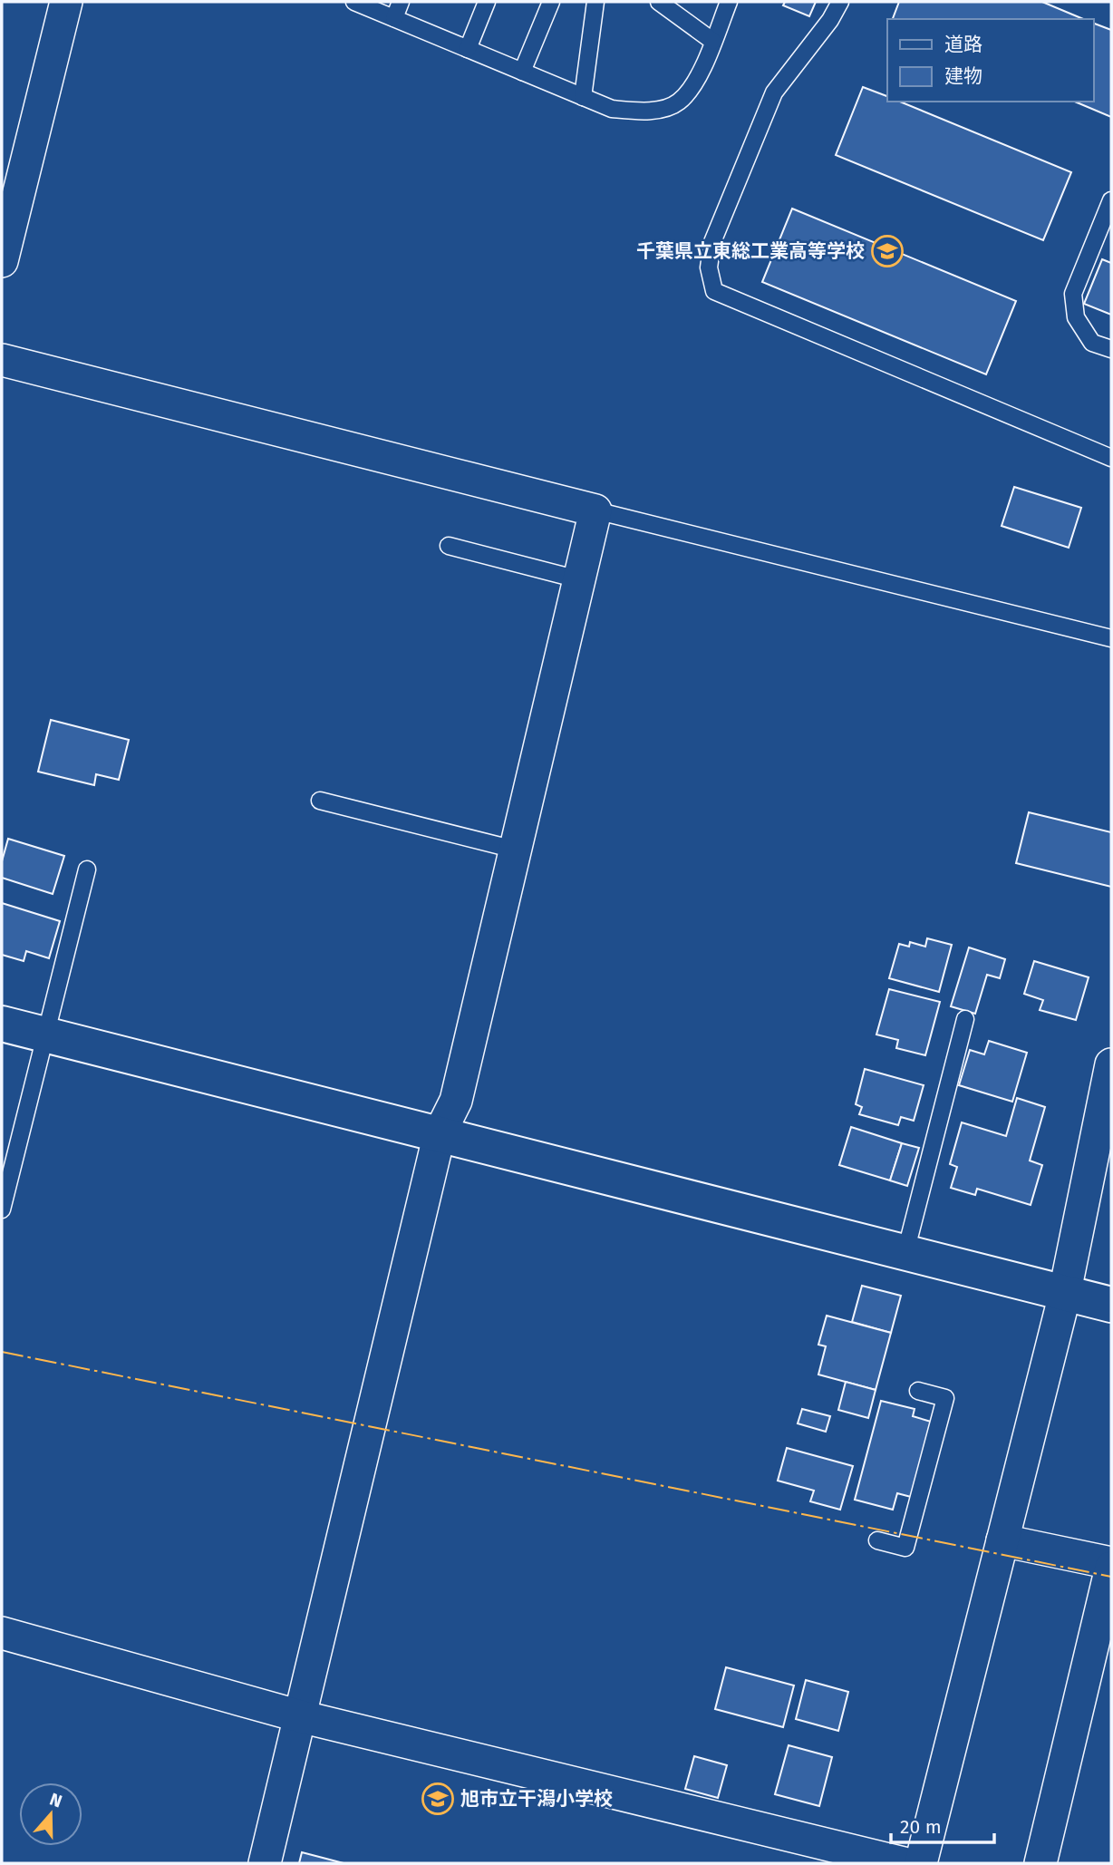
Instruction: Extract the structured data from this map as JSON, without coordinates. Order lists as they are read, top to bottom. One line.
{"places":{"school or university":["千葉県立東総工業高等学校","旭市立干潟小学校"]},"legend":["道路","建物"],"scale_bar":"20 m","north":"top"}
